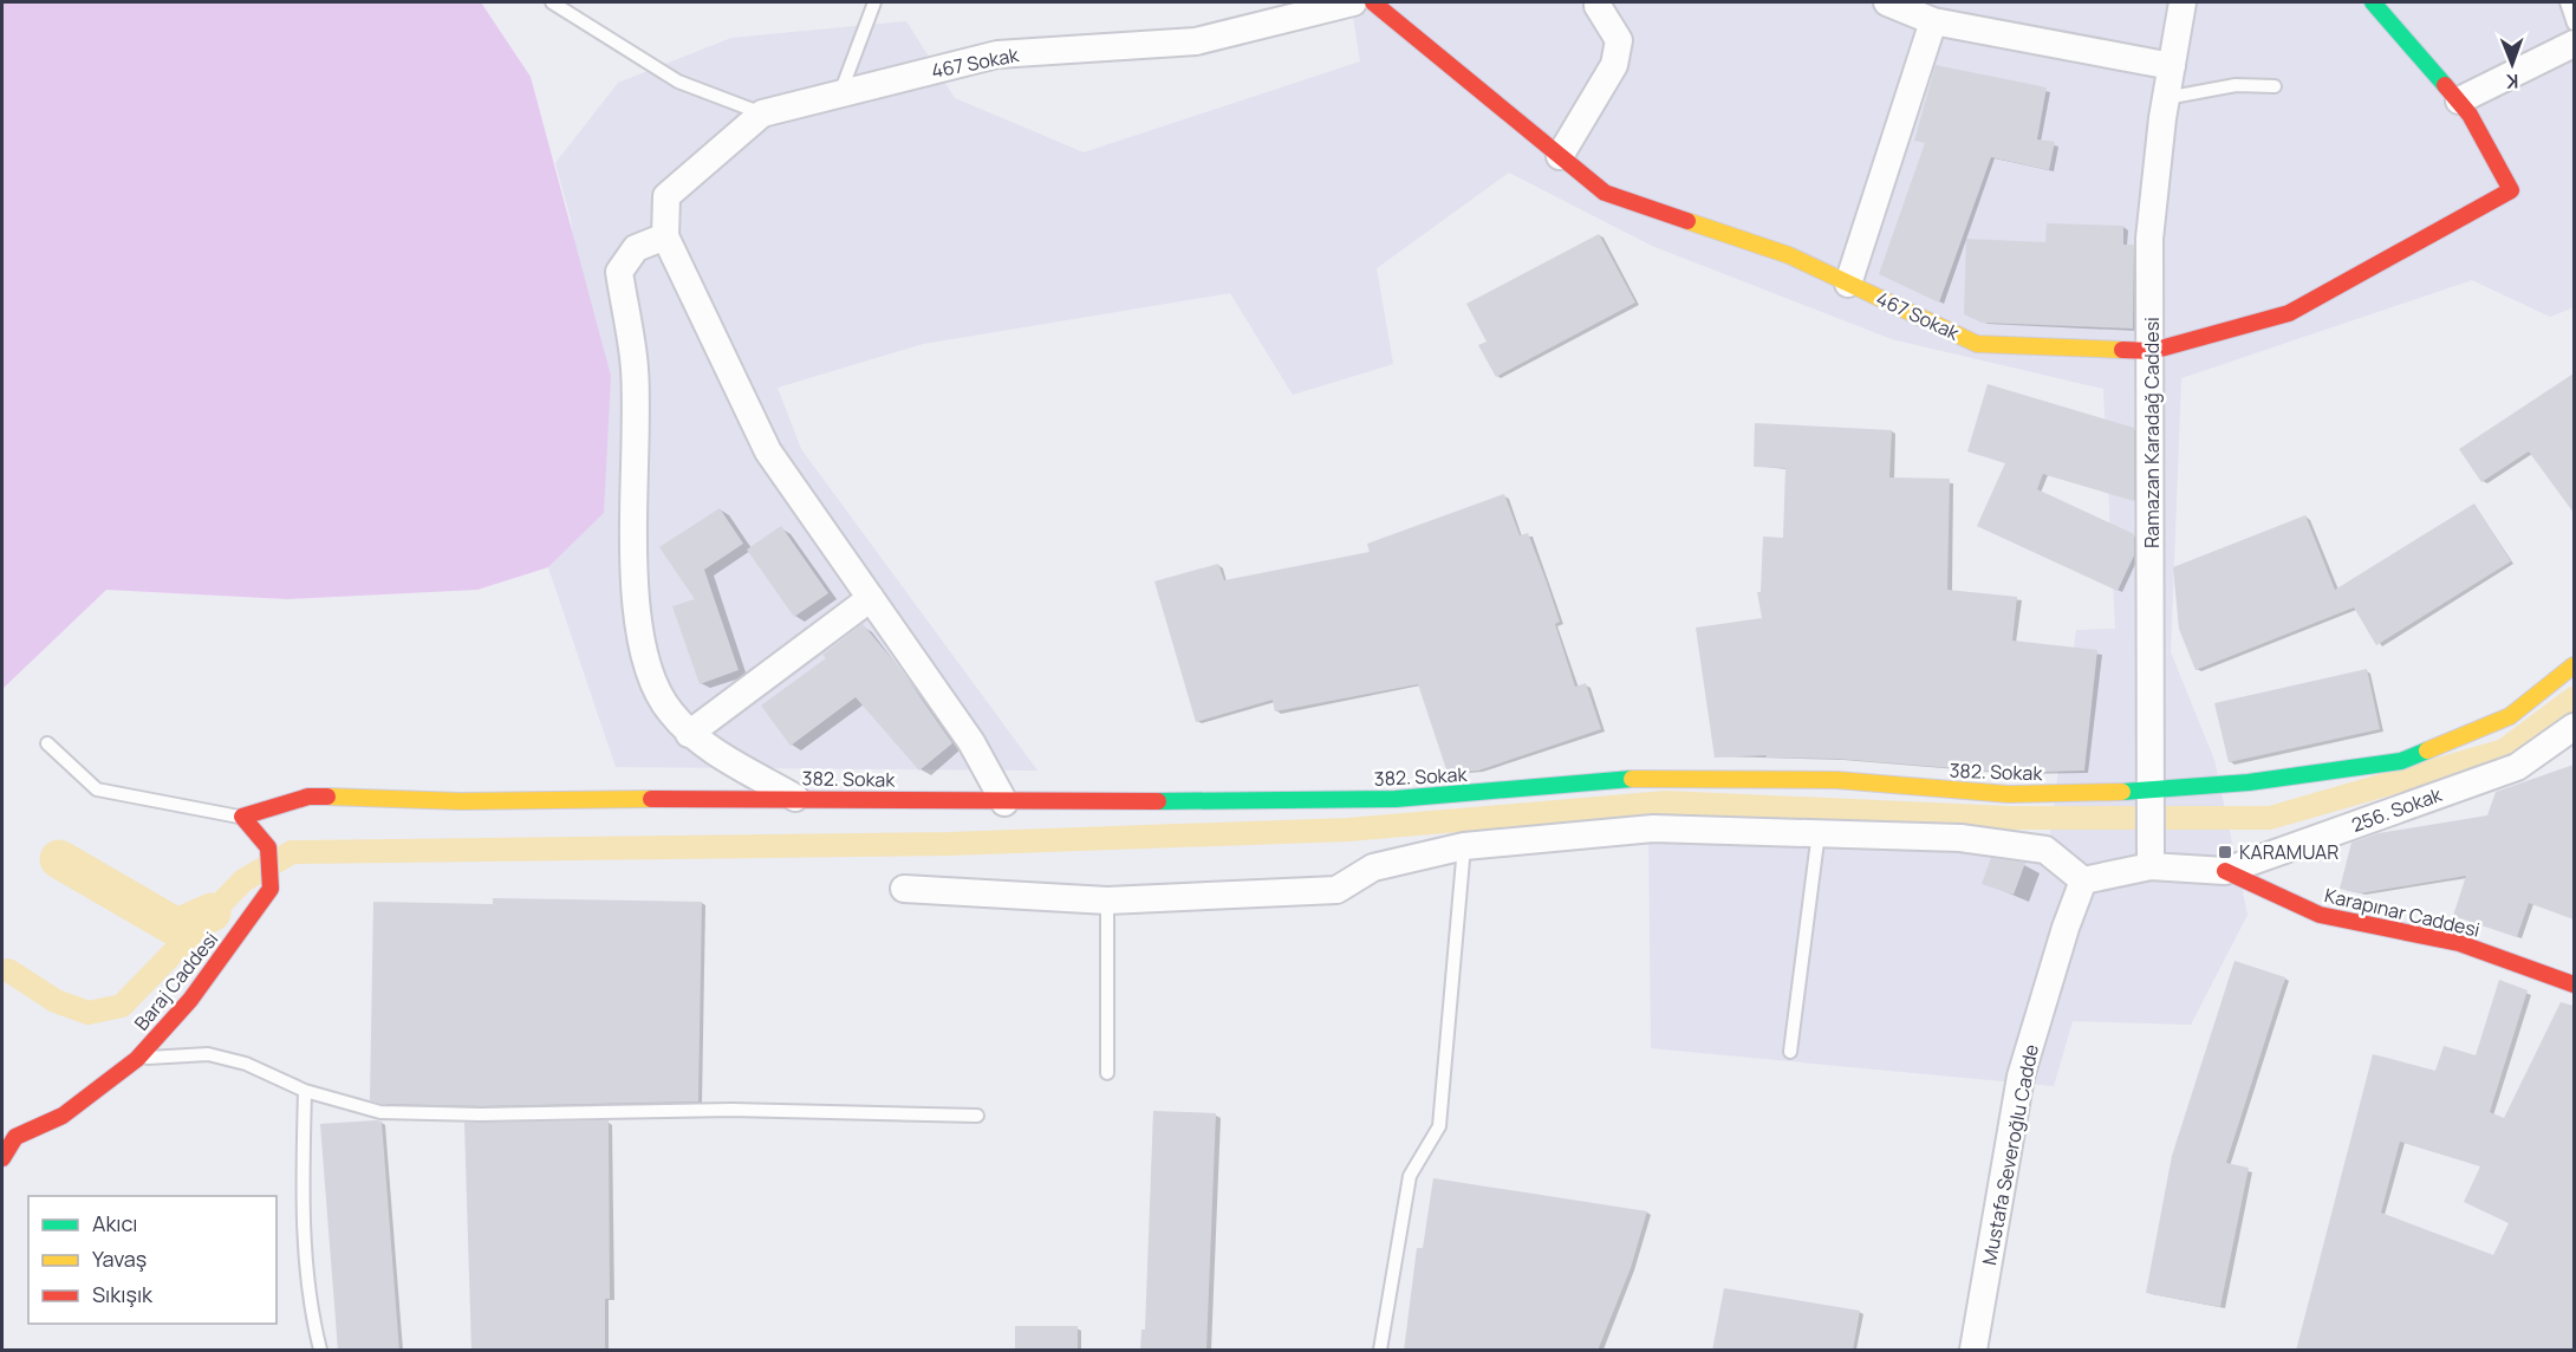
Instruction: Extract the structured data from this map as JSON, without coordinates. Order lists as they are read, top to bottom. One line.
{"streets":{"street":["467 Sokak","Ramazan Karadağ Caddesi","382. Sokak","256. Sokak","Karapınar Caddesi","Baraj Caddesi","Mustafa Severoğlu Cadde"]},"crossings":[["467 Sokak","Ramazan Karadağ Caddesi"],["Ramazan Karadağ Caddesi","382. Sokak"],["Ramazan Karadağ Caddesi","256. Sokak"],["382. Sokak","Baraj Caddesi"],["256. Sokak","Karapınar Caddesi"],["256. Sokak","Mustafa Severoğlu Cadde"]],"places":{"transit":["KARAMUAR"]},"legend":["Akıcı","Yavaş","Sıkışık"],"north":"bottom"}
